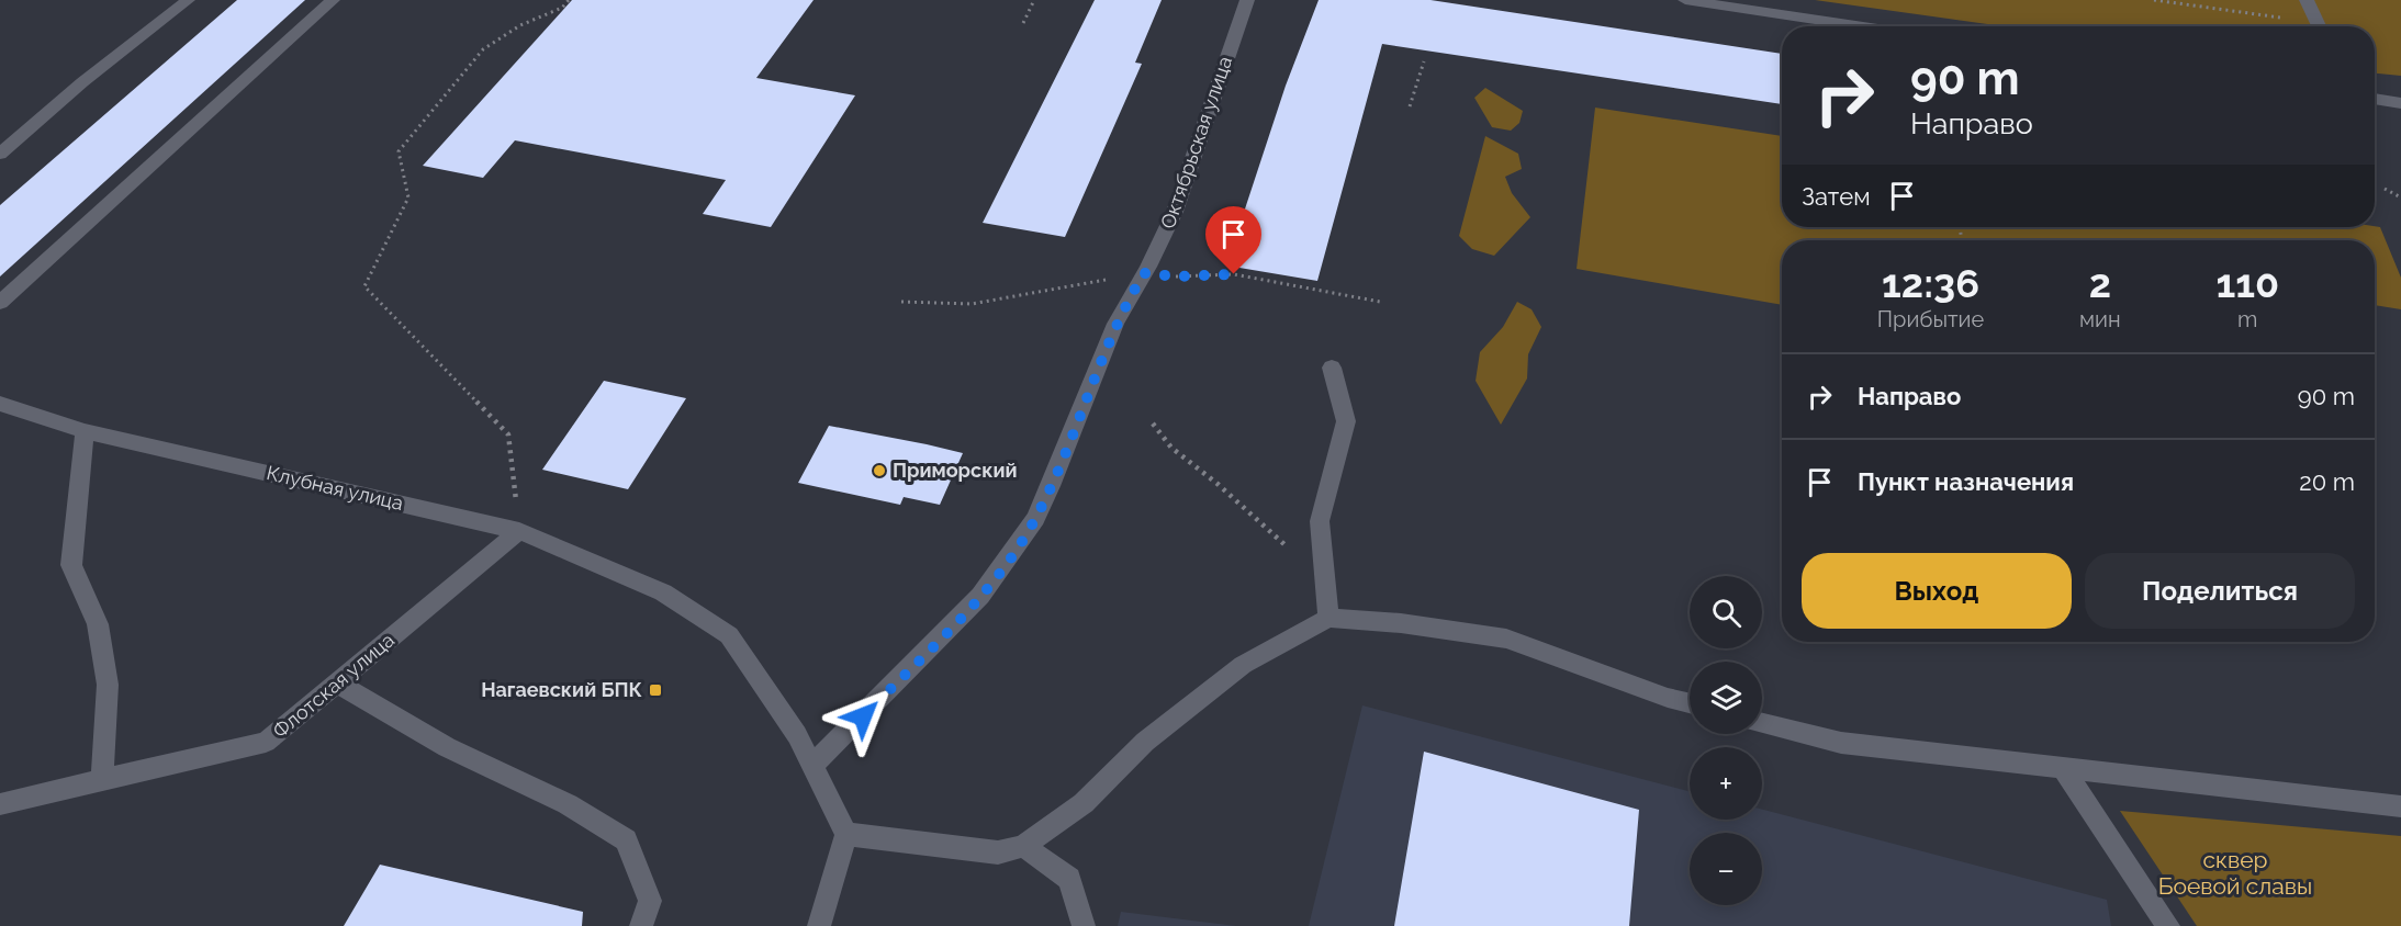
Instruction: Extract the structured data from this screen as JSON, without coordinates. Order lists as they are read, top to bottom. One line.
{"streets":{"street":["Октябрьская улица","Клубная улица","Флотская улица"]},"crossings":[["Октябрьская улица","Клубная улица"],["Клубная улица","Флотская улица"]],"parks":["сквер Боевой славы"],"places":{"other":["Приморский"],"transit":["Нагаевский БПК"]},"page":{"turn":["90 m","Направо"],"then":"Затем","eta":["12:36","Прибытие","2","мин","110","m"],"list":[{"name":"Направо","value":"90 m"},{"name":"Пункт назначения","value":"20 m"}],"buttons":["Выход","Поделиться"],"map_buttons":["+","−"]}}
